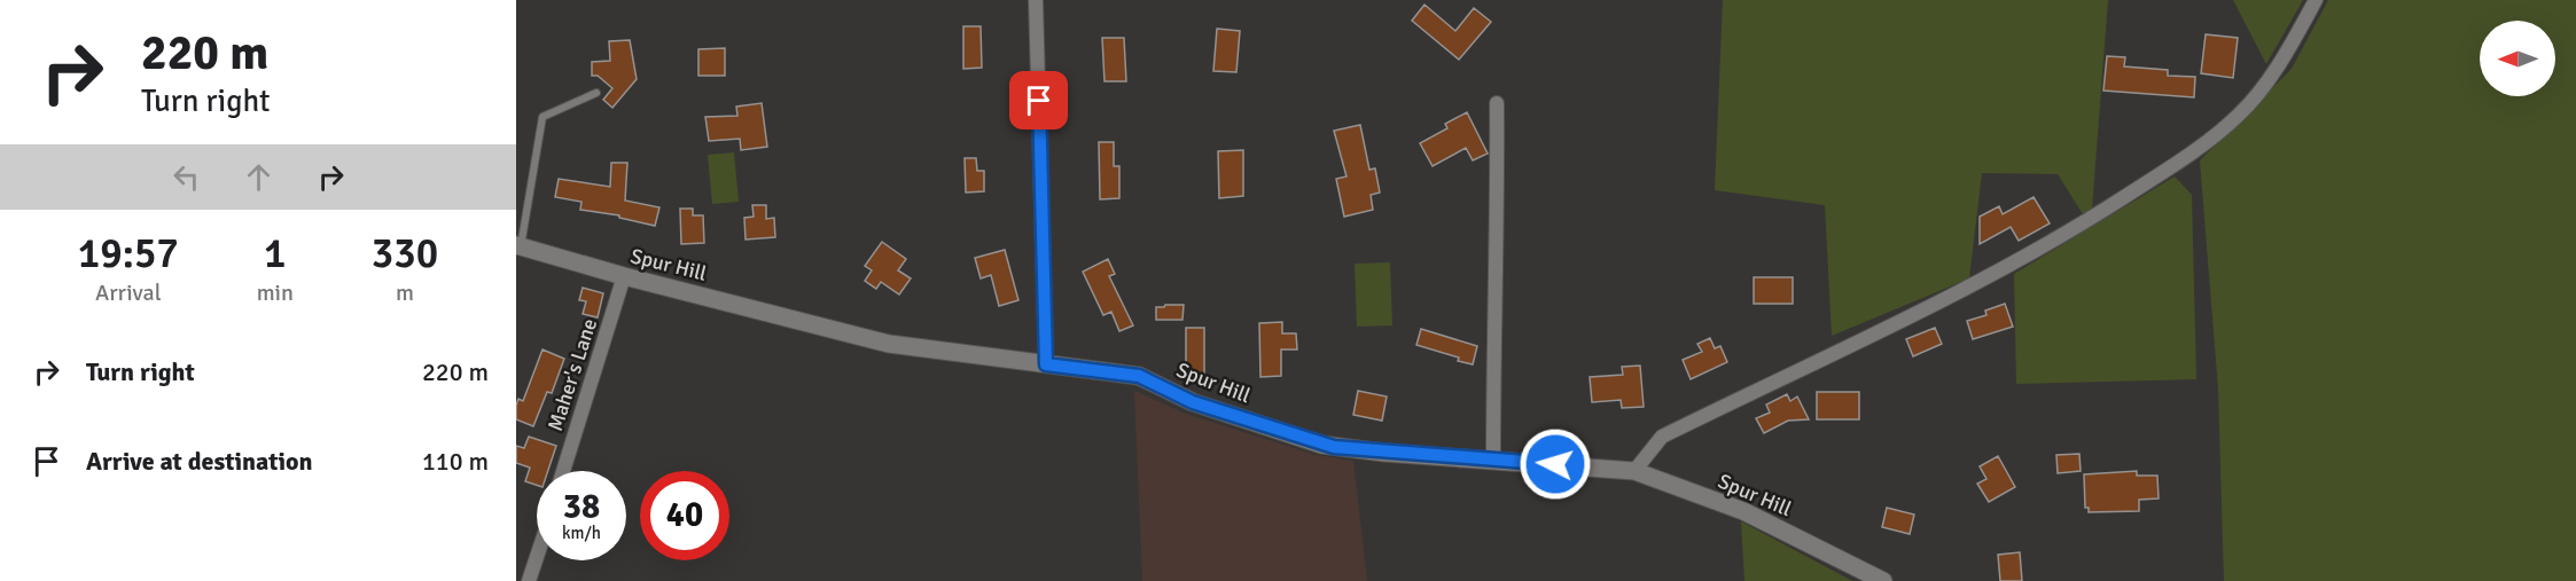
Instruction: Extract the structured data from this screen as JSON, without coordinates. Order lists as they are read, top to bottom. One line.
{"streets":{"street":["Spur Hill","Maher's Lane"]},"crossings":[["Spur Hill","Maher's Lane"]],"north":"left","page":{"turn":["220 m","Turn right"],"eta":["19:57","Arrival","1","min","330","m"],"list":[{"name":"Turn right","value":"220 m"},{"name":"Arrive at destination","value":"110 m"}],"speed":"38 km/h","limit":"40"}}
